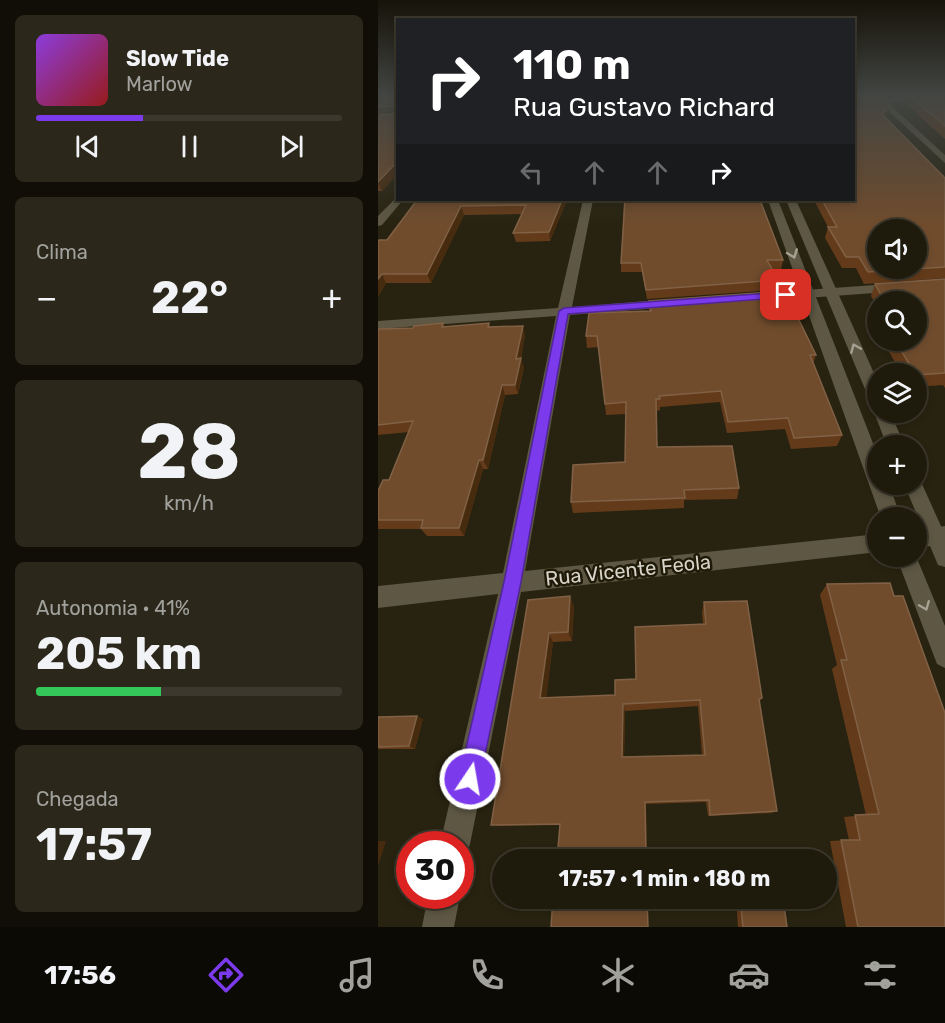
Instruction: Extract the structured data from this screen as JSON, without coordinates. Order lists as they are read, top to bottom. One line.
{"streets":{"street":["Rua Vicente Feola"]},"page":{"turn":["110 m","Rua Gustavo Richard"],"song":["Slow Tide","Marlow"],"tile":["Clima",["28","km/h"],["Autonomia · 41%","205 km"],["Chegada","17:57"]],"map_buttons":["+","−"],"heat":["−","22°","+"],"limit":"30","trip":"17:57 · 1 min · 180 m","tabs":"17:56"}}
